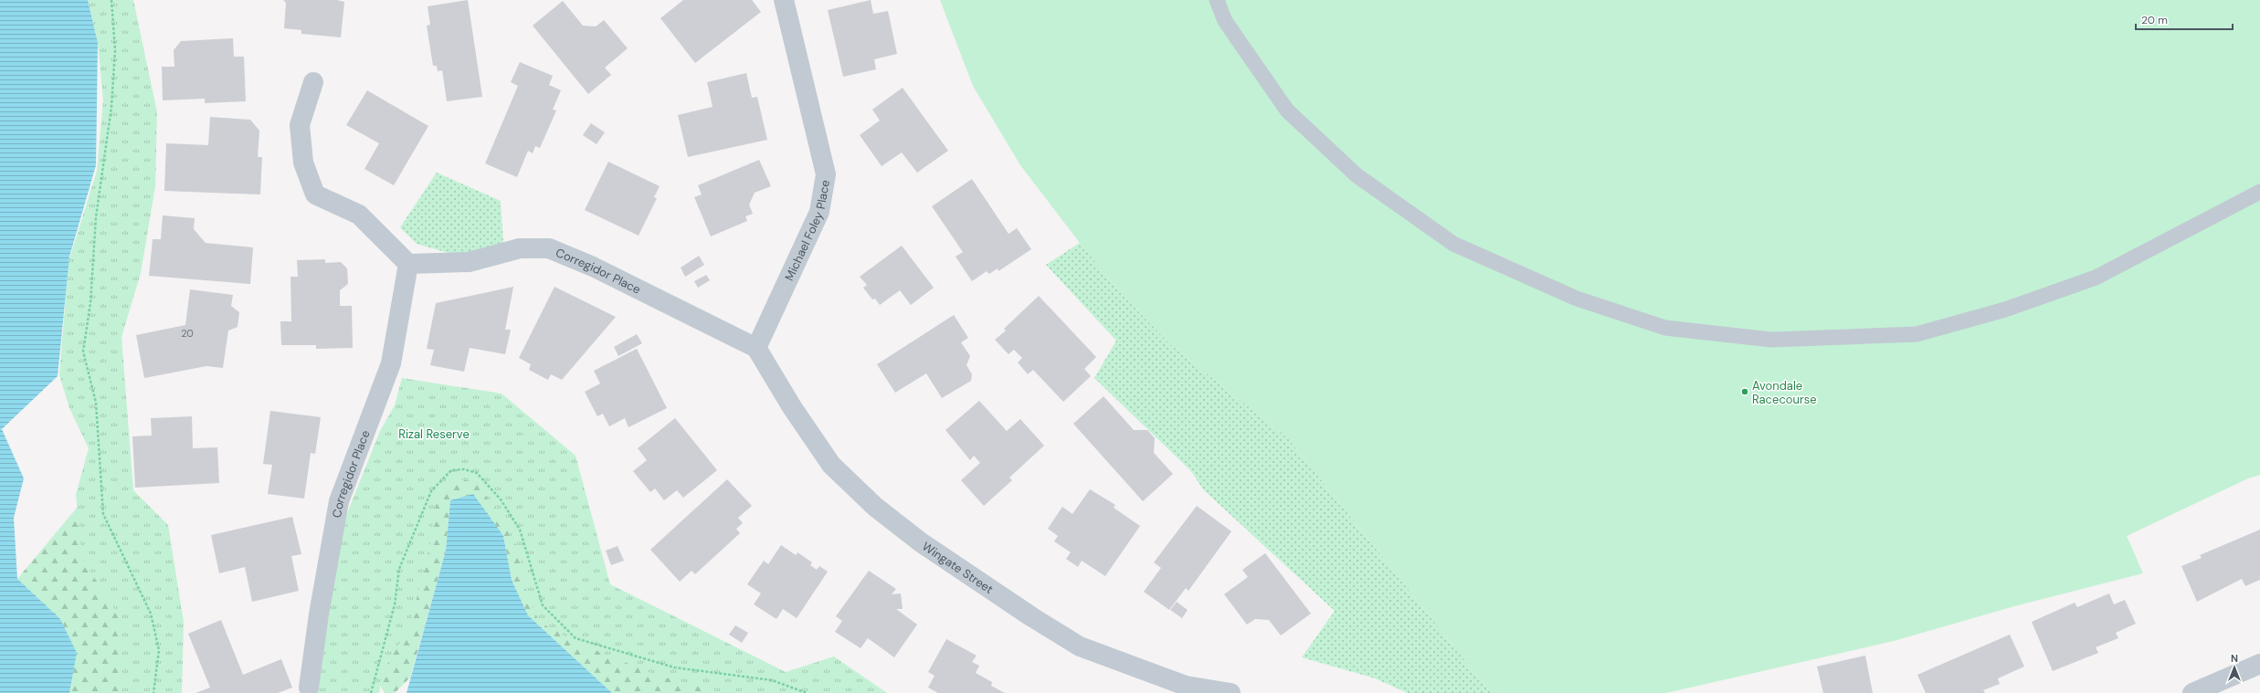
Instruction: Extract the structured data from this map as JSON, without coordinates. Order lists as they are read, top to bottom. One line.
{"streets":{"street":["Michael Foley Place","Corregidor Place","Wingate Street"]},"crossings":[["Michael Foley Place","Corregidor Place"],["Michael Foley Place","Wingate Street"],["Corregidor Place","Wingate Street"]],"parks":["Rizal Reserve"],"places":["Avondale Racecourse"],"house_numbers":["20"],"scale_bar":"20 m","north":"top"}
